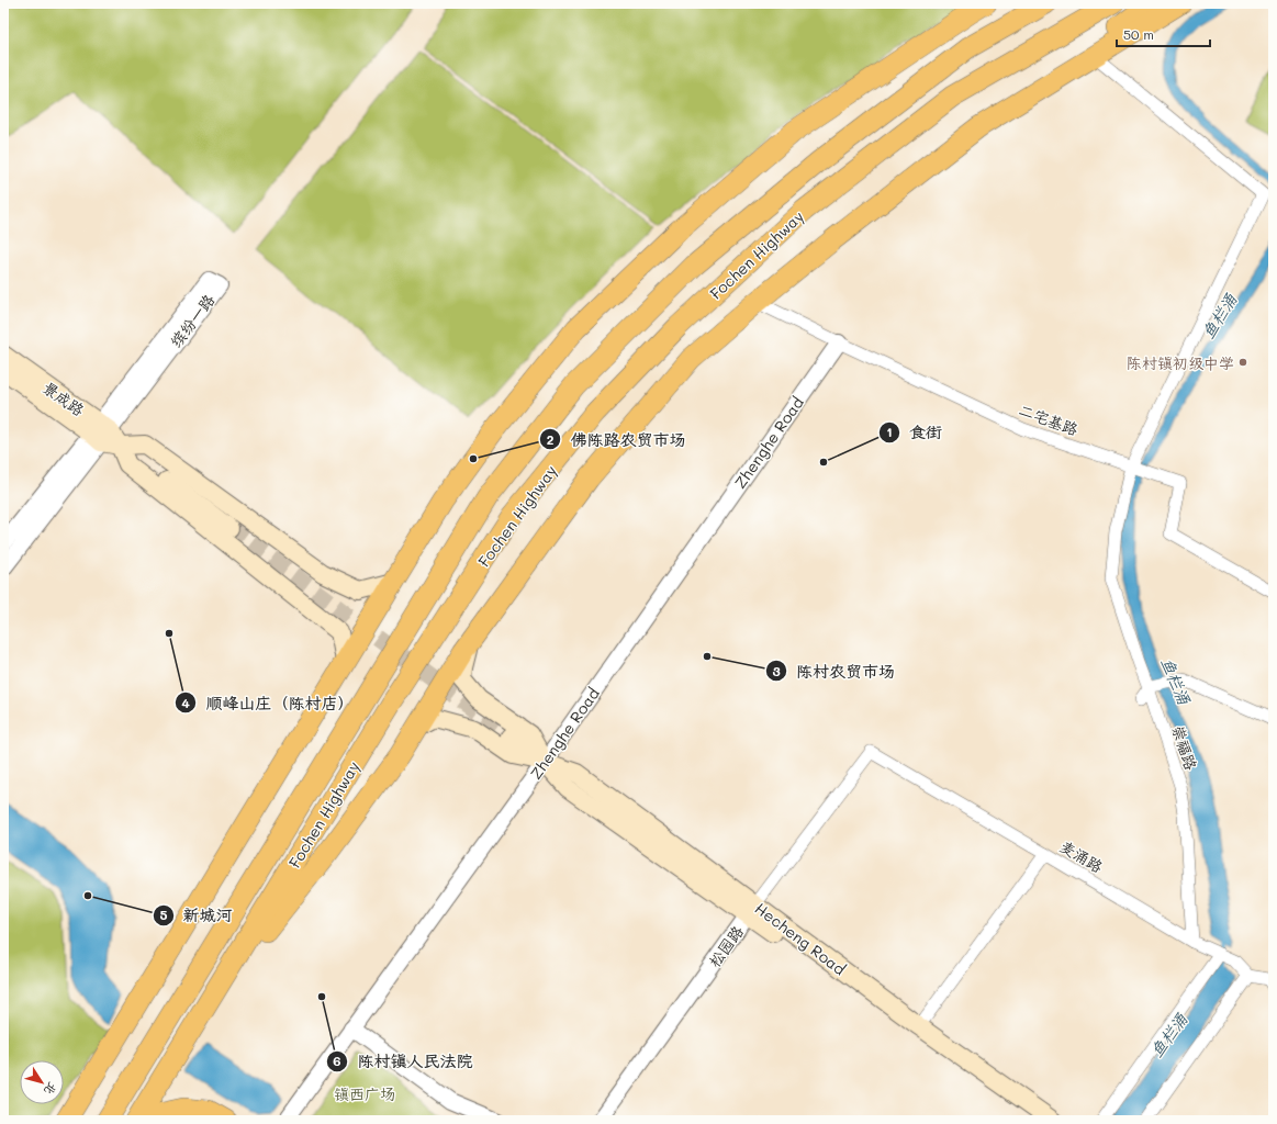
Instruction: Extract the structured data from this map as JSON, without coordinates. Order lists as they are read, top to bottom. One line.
{"streets":{"highway":["Fochen Highway"],"main road":["景成路","Hecheng Road"],"street":["缤纷一路","二宅基路","Zhenghe Road","崇福路","麦涌路","松园路"]},"crossings":[["缤纷一路","景成路"],["二宅基路","Zhenghe Road"],["二宅基路","崇福路"],["Zhenghe Road","Hecheng Road"],["崇福路","麦涌路"],["麦涌路","松园路"],["Hecheng Road","松园路"]],"water":["鱼栏涌"],"parks":["镇西广场"],"places":["陈村镇初级中学","佛陈路农贸市场","食街","顺峰山庄（陈村店）","陈村农贸市场","新城河","陈村镇人民法院"],"scale_bar":"50 m","north":"bottom right"}
